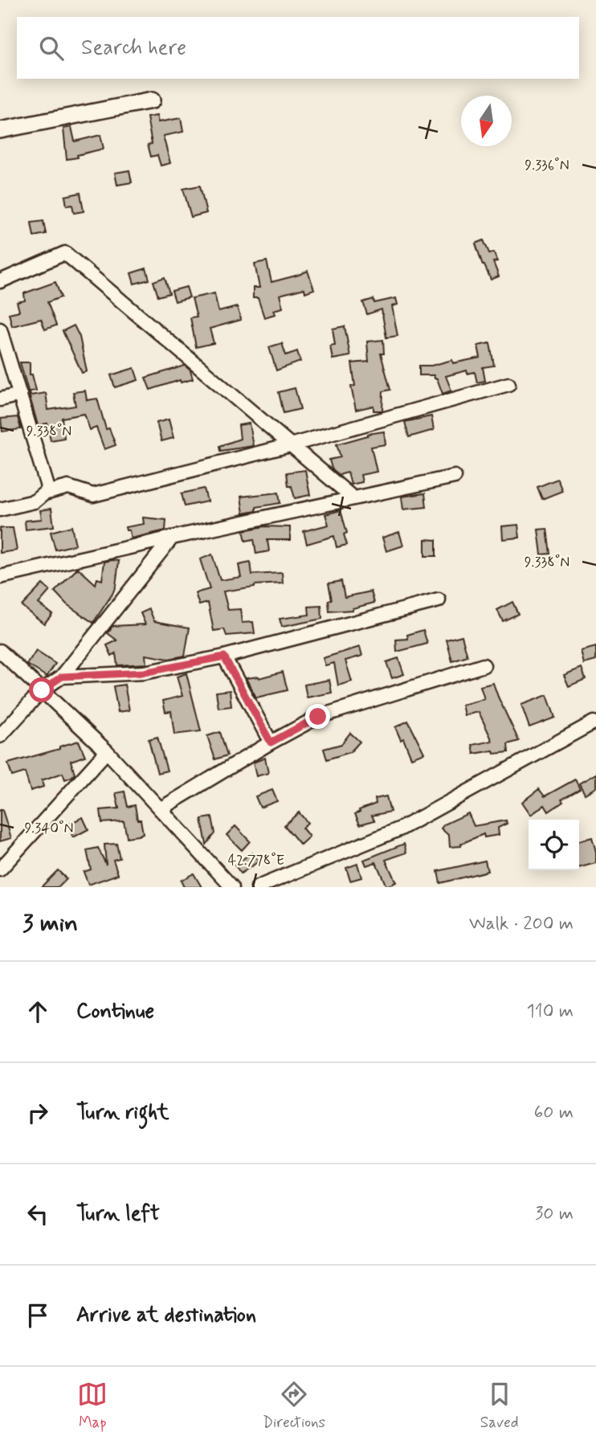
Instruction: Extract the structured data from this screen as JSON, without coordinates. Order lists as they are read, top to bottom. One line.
{"north":"bottom","page":{"search":"Search here","heading":["3 min","Walk · 200 m"],"list":[["Continue","110 m"],["Turn right","60 m"],["Turn left","30 m"],"Arrive at destination"],"nav":["Map","Directions","Saved"]},"coordinates":["9.336°N","9.338°N","9.340°N","42.778°E"]}
